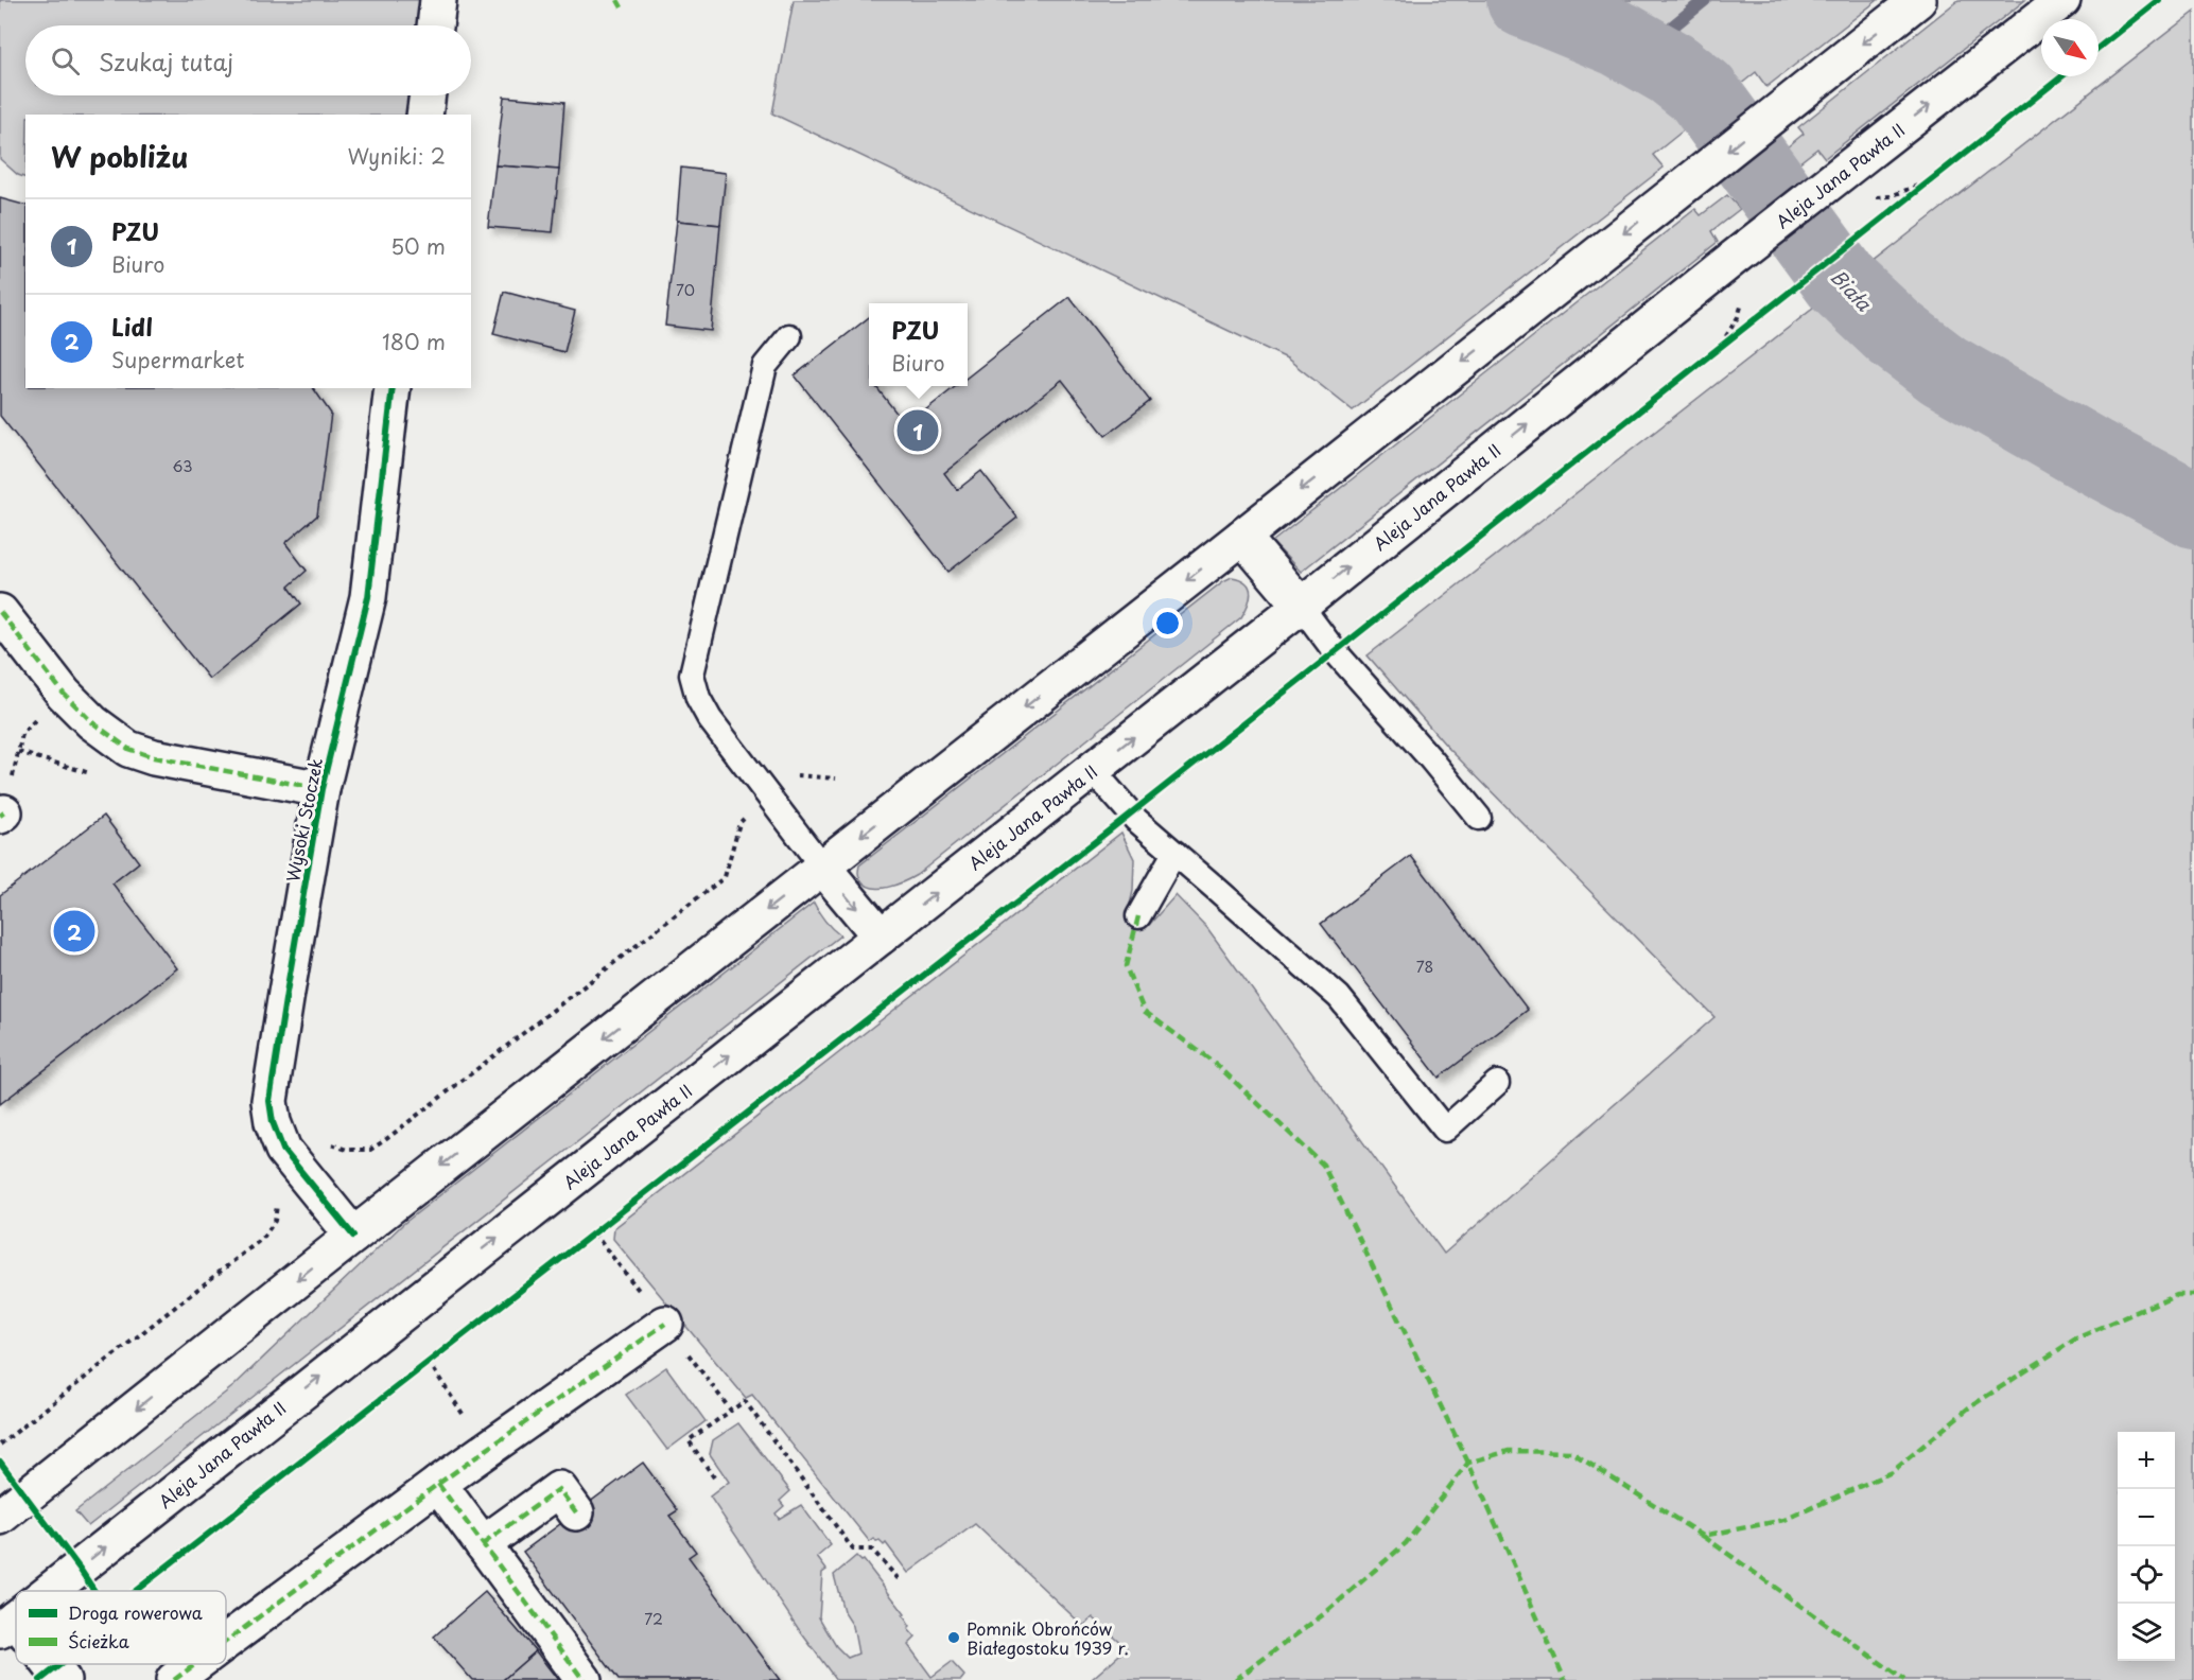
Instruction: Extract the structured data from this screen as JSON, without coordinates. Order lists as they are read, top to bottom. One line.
{"streets":{"main road":["Aleja Jana Pawła II","Wysoki Stoczek"]},"water":["Biała"],"places":["Pomnik Obrońców Białegostoku 1939 r."],"house_numbers":["70","63","78","72"],"legend":["Droga rowerowa","Ścieżka"],"north":"bottom right","page":{"search":"Szukaj tutaj","heading":["W pobliżu","Wyniki: 2"],"list":[{"mark":"1","name":"PZU","note":"Biuro","value":"50 m"},{"mark":"2","name":"Lidl","note":"Supermarket","value":"180 m"}],"popup":["PZU","Biuro"],"pins":["1","2"],"map_buttons":["+","−"]}}
